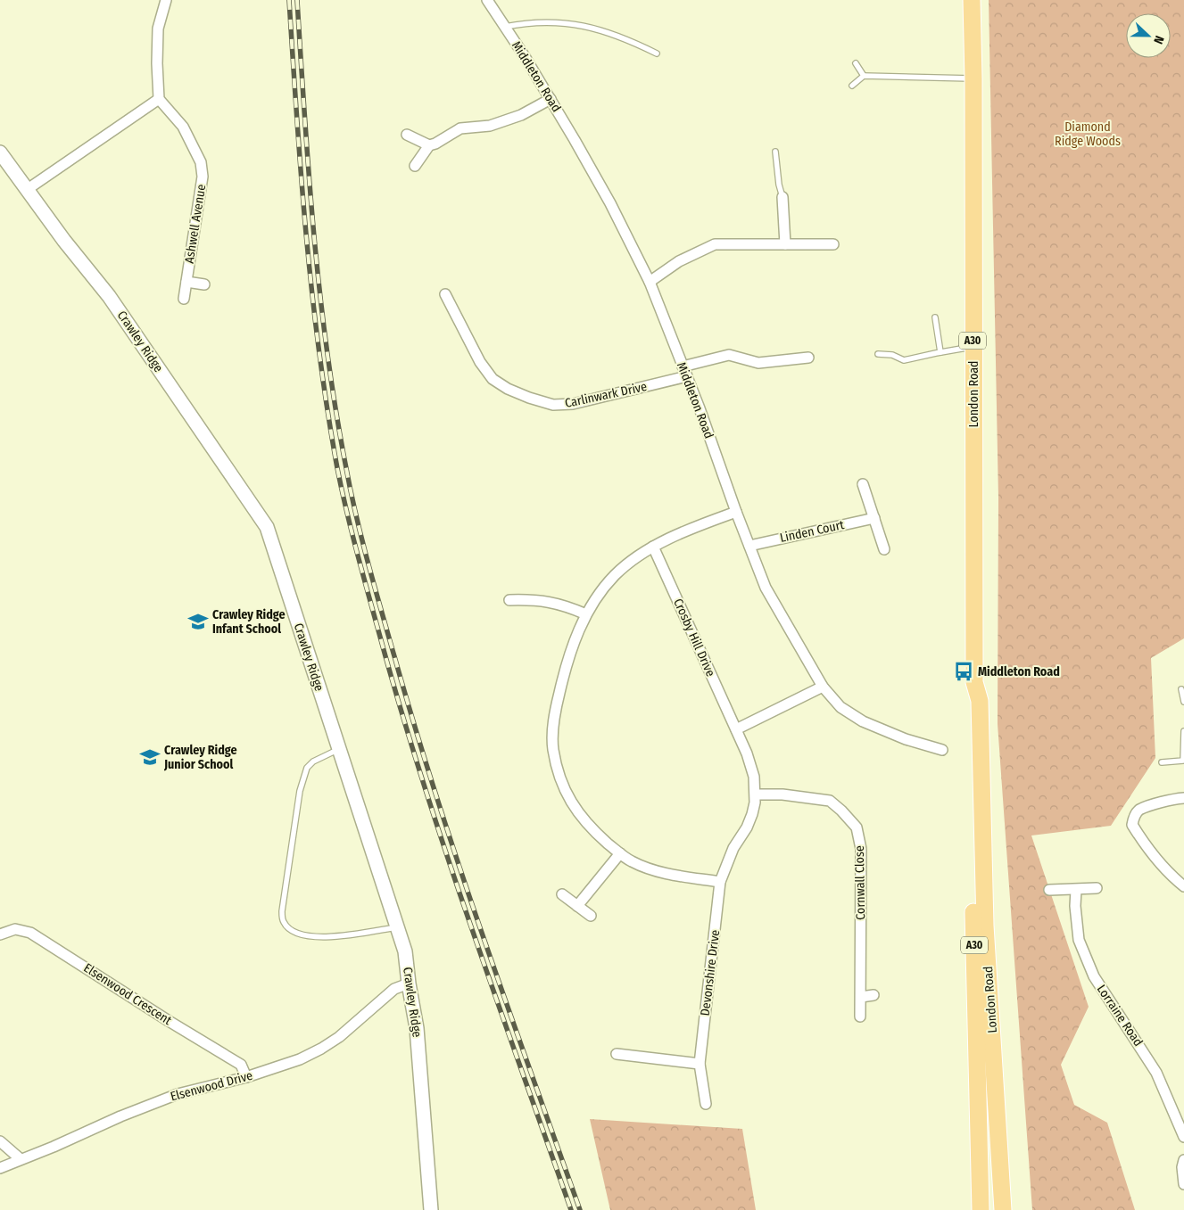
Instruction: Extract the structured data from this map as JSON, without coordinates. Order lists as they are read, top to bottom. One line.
{"streets":{"main road":["A30","London Road"],"street":["Middleton Road","Ashwell Avenue","Crawley Ridge","Carlinwark Drive","Linden Court","Crosby Hill Drive","Cornwall Close","Devonshire Drive","Elsenwood Crescent","Lorraine Road","Elsenwood Drive"]},"crossings":[["Middleton Road","Carlinwark Drive"],["Middleton Road","Linden Court"],["Crawley Ridge","Elsenwood Drive"],["Crosby Hill Drive","Cornwall Close"],["Crosby Hill Drive","Devonshire Drive"],["Elsenwood Crescent","Elsenwood Drive"]],"parks":["Diamond Ridge Woods"],"places":{"school or university":["Crawley Ridge Infant School","Crawley Ridge Junior School"],"bus stop":["Middleton Road"]},"north":"right"}
